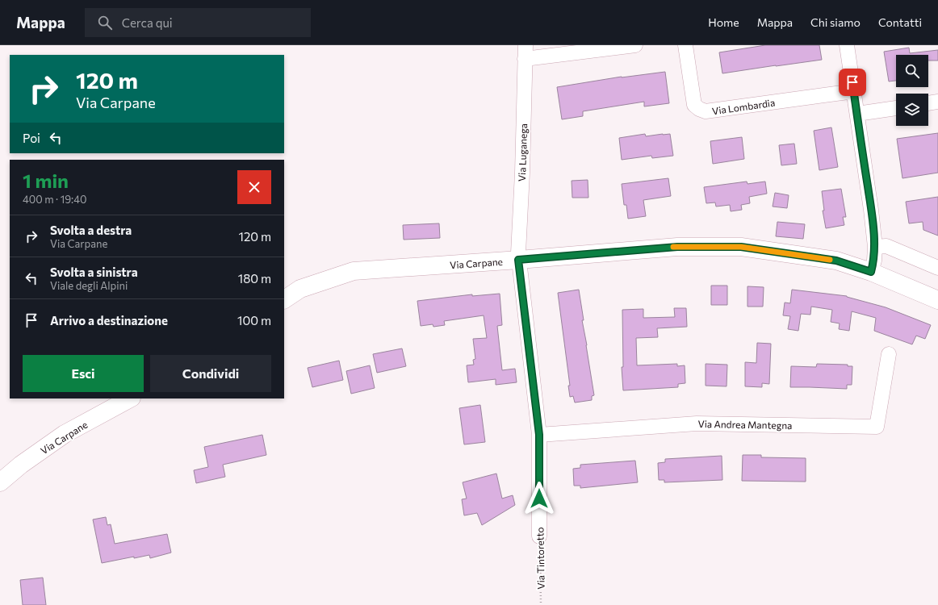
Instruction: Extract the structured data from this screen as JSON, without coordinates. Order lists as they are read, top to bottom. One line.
{"streets":{"street":["Via Lombardia","Via Luganega","Via Carpane","Via Andrea Mantegna","Via Tintoretto"]},"crossings":[["Via Luganega","Via Carpane"],["Via Luganega","Via Tintoretto"],["Via Carpane","Via Tintoretto"],["Via Andrea Mantegna","Via Tintoretto"]],"page":{"header":"Mappa","search":"Cerca qui","nav":["Home","Mappa","Chi siamo","Contatti"],"turn":["120 m","Via Carpane"],"then":"Poi","heading":["1 min","400 m · 19:40"],"list":[{"name":"Svolta a destra","note":"Via Carpane","value":"120 m"},{"name":"Svolta a sinistra","note":"Viale degli Alpini","value":"180 m"},{"name":"Arrivo a destinazione","value":"100 m"}],"buttons":["Esci","Condividi"]}}
